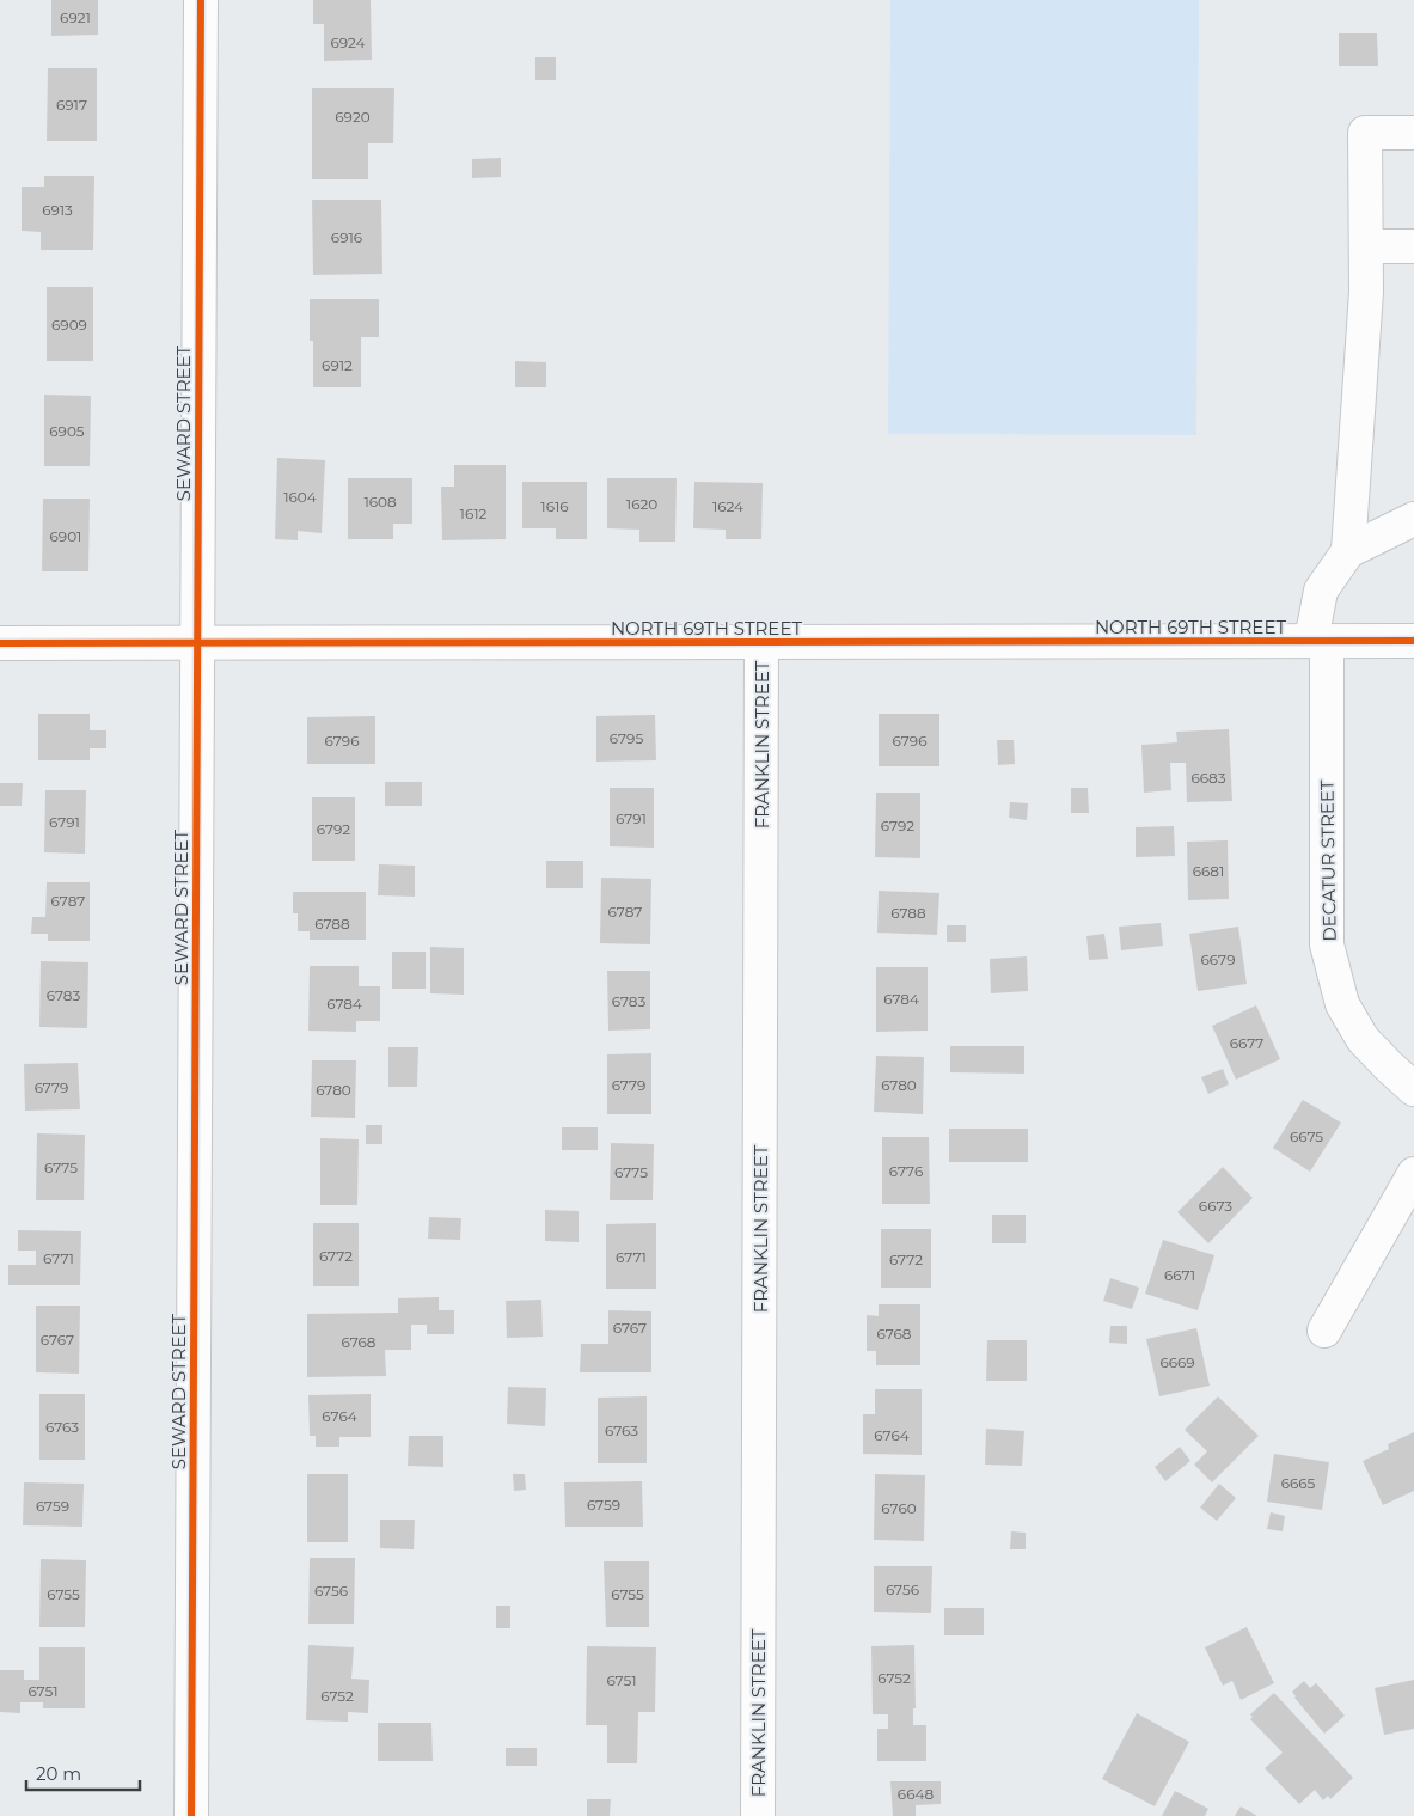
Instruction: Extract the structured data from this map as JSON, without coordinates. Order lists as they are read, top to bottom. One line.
{"streets":{"street":["SEWARD STREET","NORTH 69TH STREET","FRANKLIN STREET","DECATUR STREET"]},"crossings":[["SEWARD STREET","NORTH 69TH STREET"],["NORTH 69TH STREET","FRANKLIN STREET"],["NORTH 69TH STREET","DECATUR STREET"]],"house_numbers":["6921","6924","6917","6920","6913","6916","6909","6912","6905","1604","1608","1620","1616","1624","1612","6901","6795","6796","6796","6683","6791","6791","6792","6792","6681","6787","6787","6788","6788","6679","6783","6784","6783","6784","6677","6779","6780","6779","6780","6675","6775","6776","6775","6673","6772","6771","6771","6772","6671","6767","6768","6767","6768","6669","6764","6763","6763","6764","6665","6759","6759","6760","6756","6756","6755","6755","6752","6751","6751","6752","6648"],"scale_bar":"20 m"}
